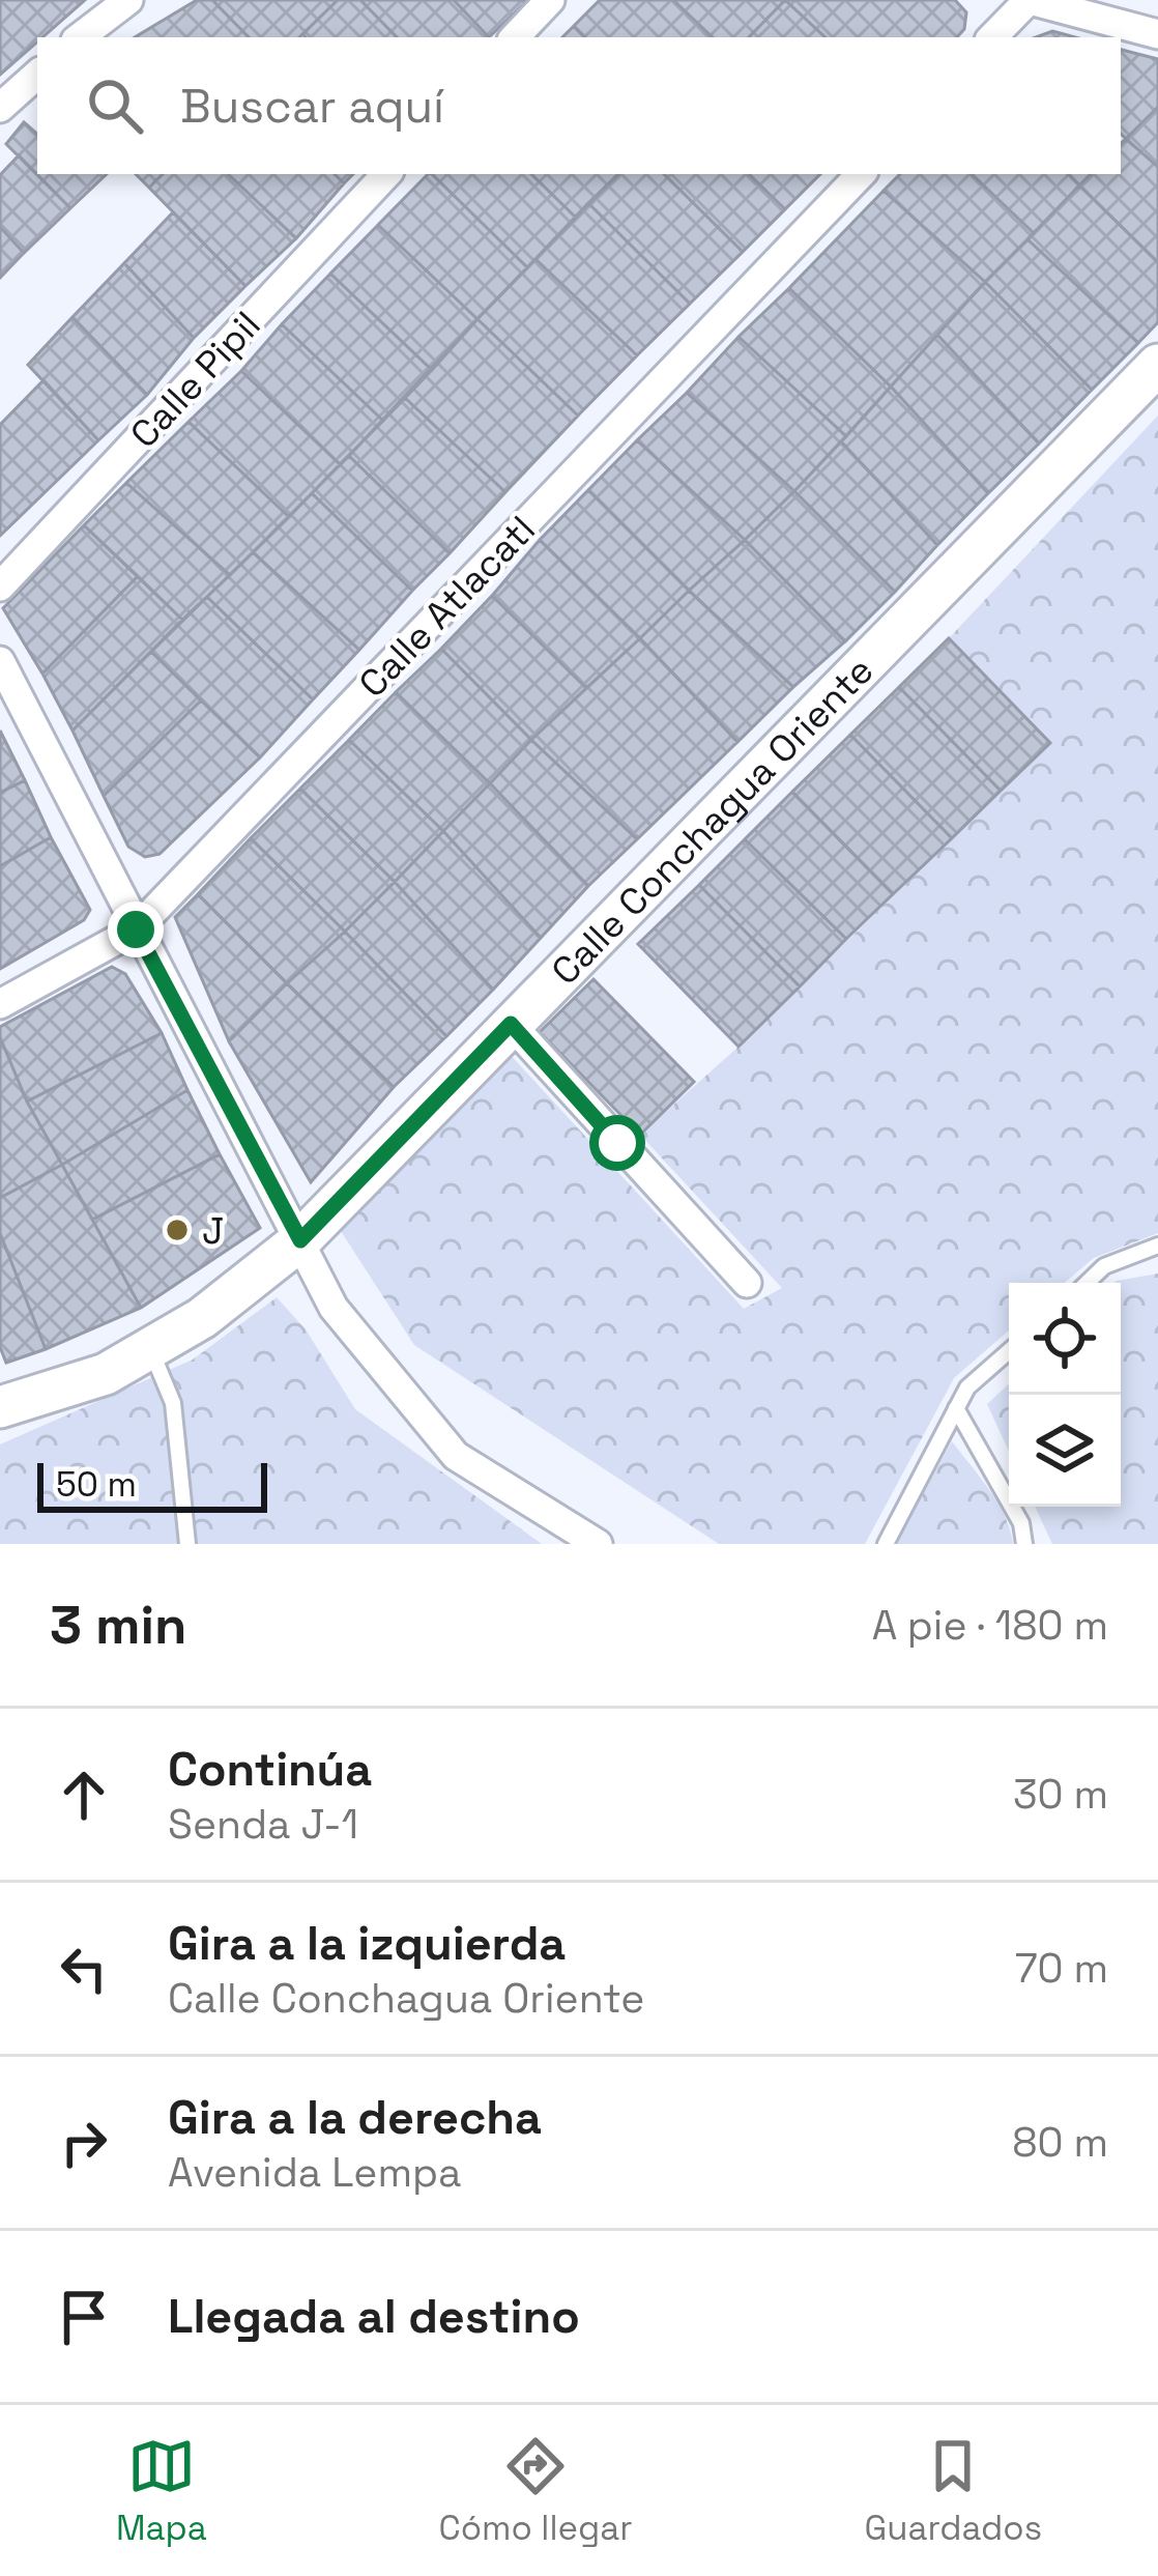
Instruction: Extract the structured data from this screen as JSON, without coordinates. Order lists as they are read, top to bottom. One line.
{"streets":{"main road":["Calle Conchagua Oriente"],"street":["Calle Pipil","Calle Atlacatl"]},"places":["J"],"scale_bar":"50 m","page":{"search":"Buscar aquí","scale":"50 m","heading":["3 min","A pie · 180 m"],"list":[["Continúa","Senda J-1","30 m"],["Gira a la izquierda","Calle Conchagua Oriente","70 m"],["Gira a la derecha","Avenida Lempa","80 m"],"Llegada al destino"],"nav":["Mapa","Cómo llegar","Guardados"]}}
